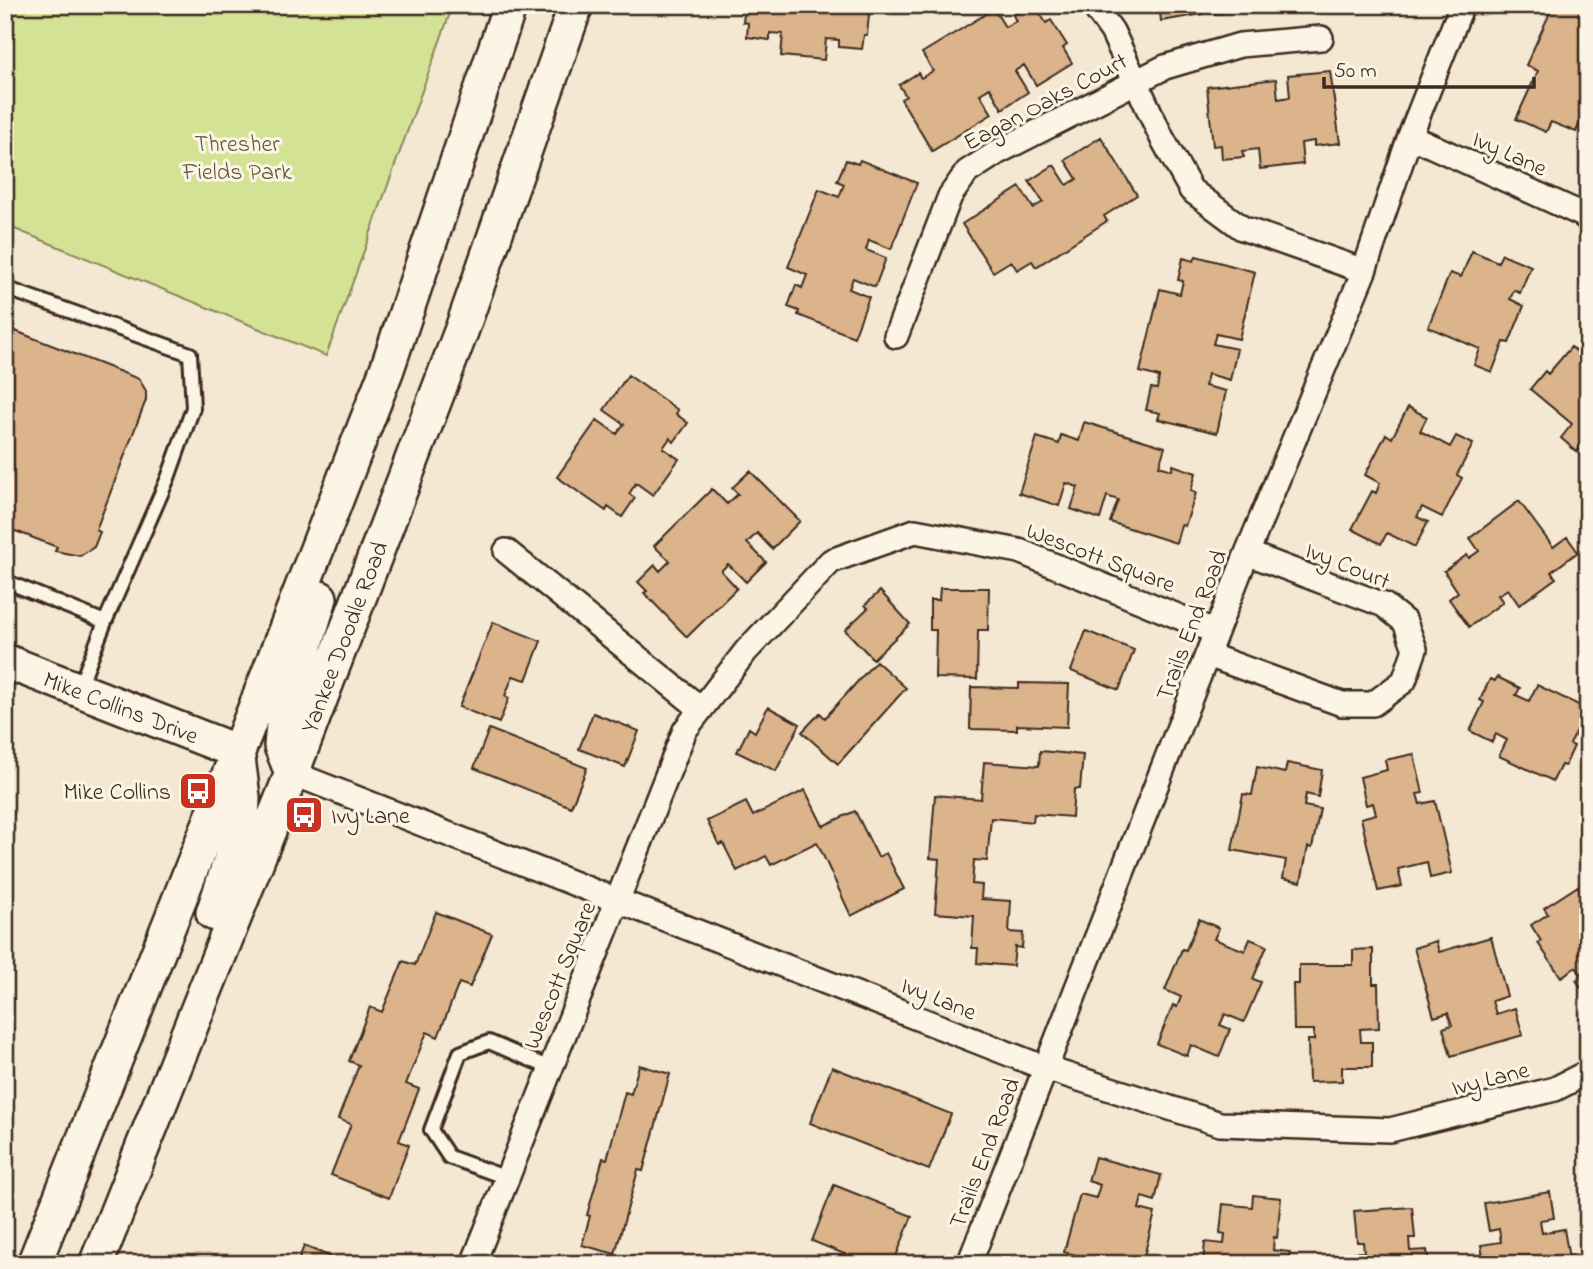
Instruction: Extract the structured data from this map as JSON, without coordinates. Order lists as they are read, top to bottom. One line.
{"streets":{"main road":["Yankee Doodle Road","Mike Collins Drive"],"street":["Eagan Oaks Court","Ivy Lane","Wescott Square","Ivy Court","Trails End Road"]},"crossings":[["Ivy Lane","Wescott Square"],["Ivy Lane","Trails End Road"],["Ivy Lane","Yankee Doodle Road"],["Wescott Square","Trails End Road"],["Ivy Court","Trails End Road"]],"parks":["Thresher Fields Park"],"places":{"bus stop":["Mike Collins","Ivy Lane"]},"scale_bar":"50 m"}
